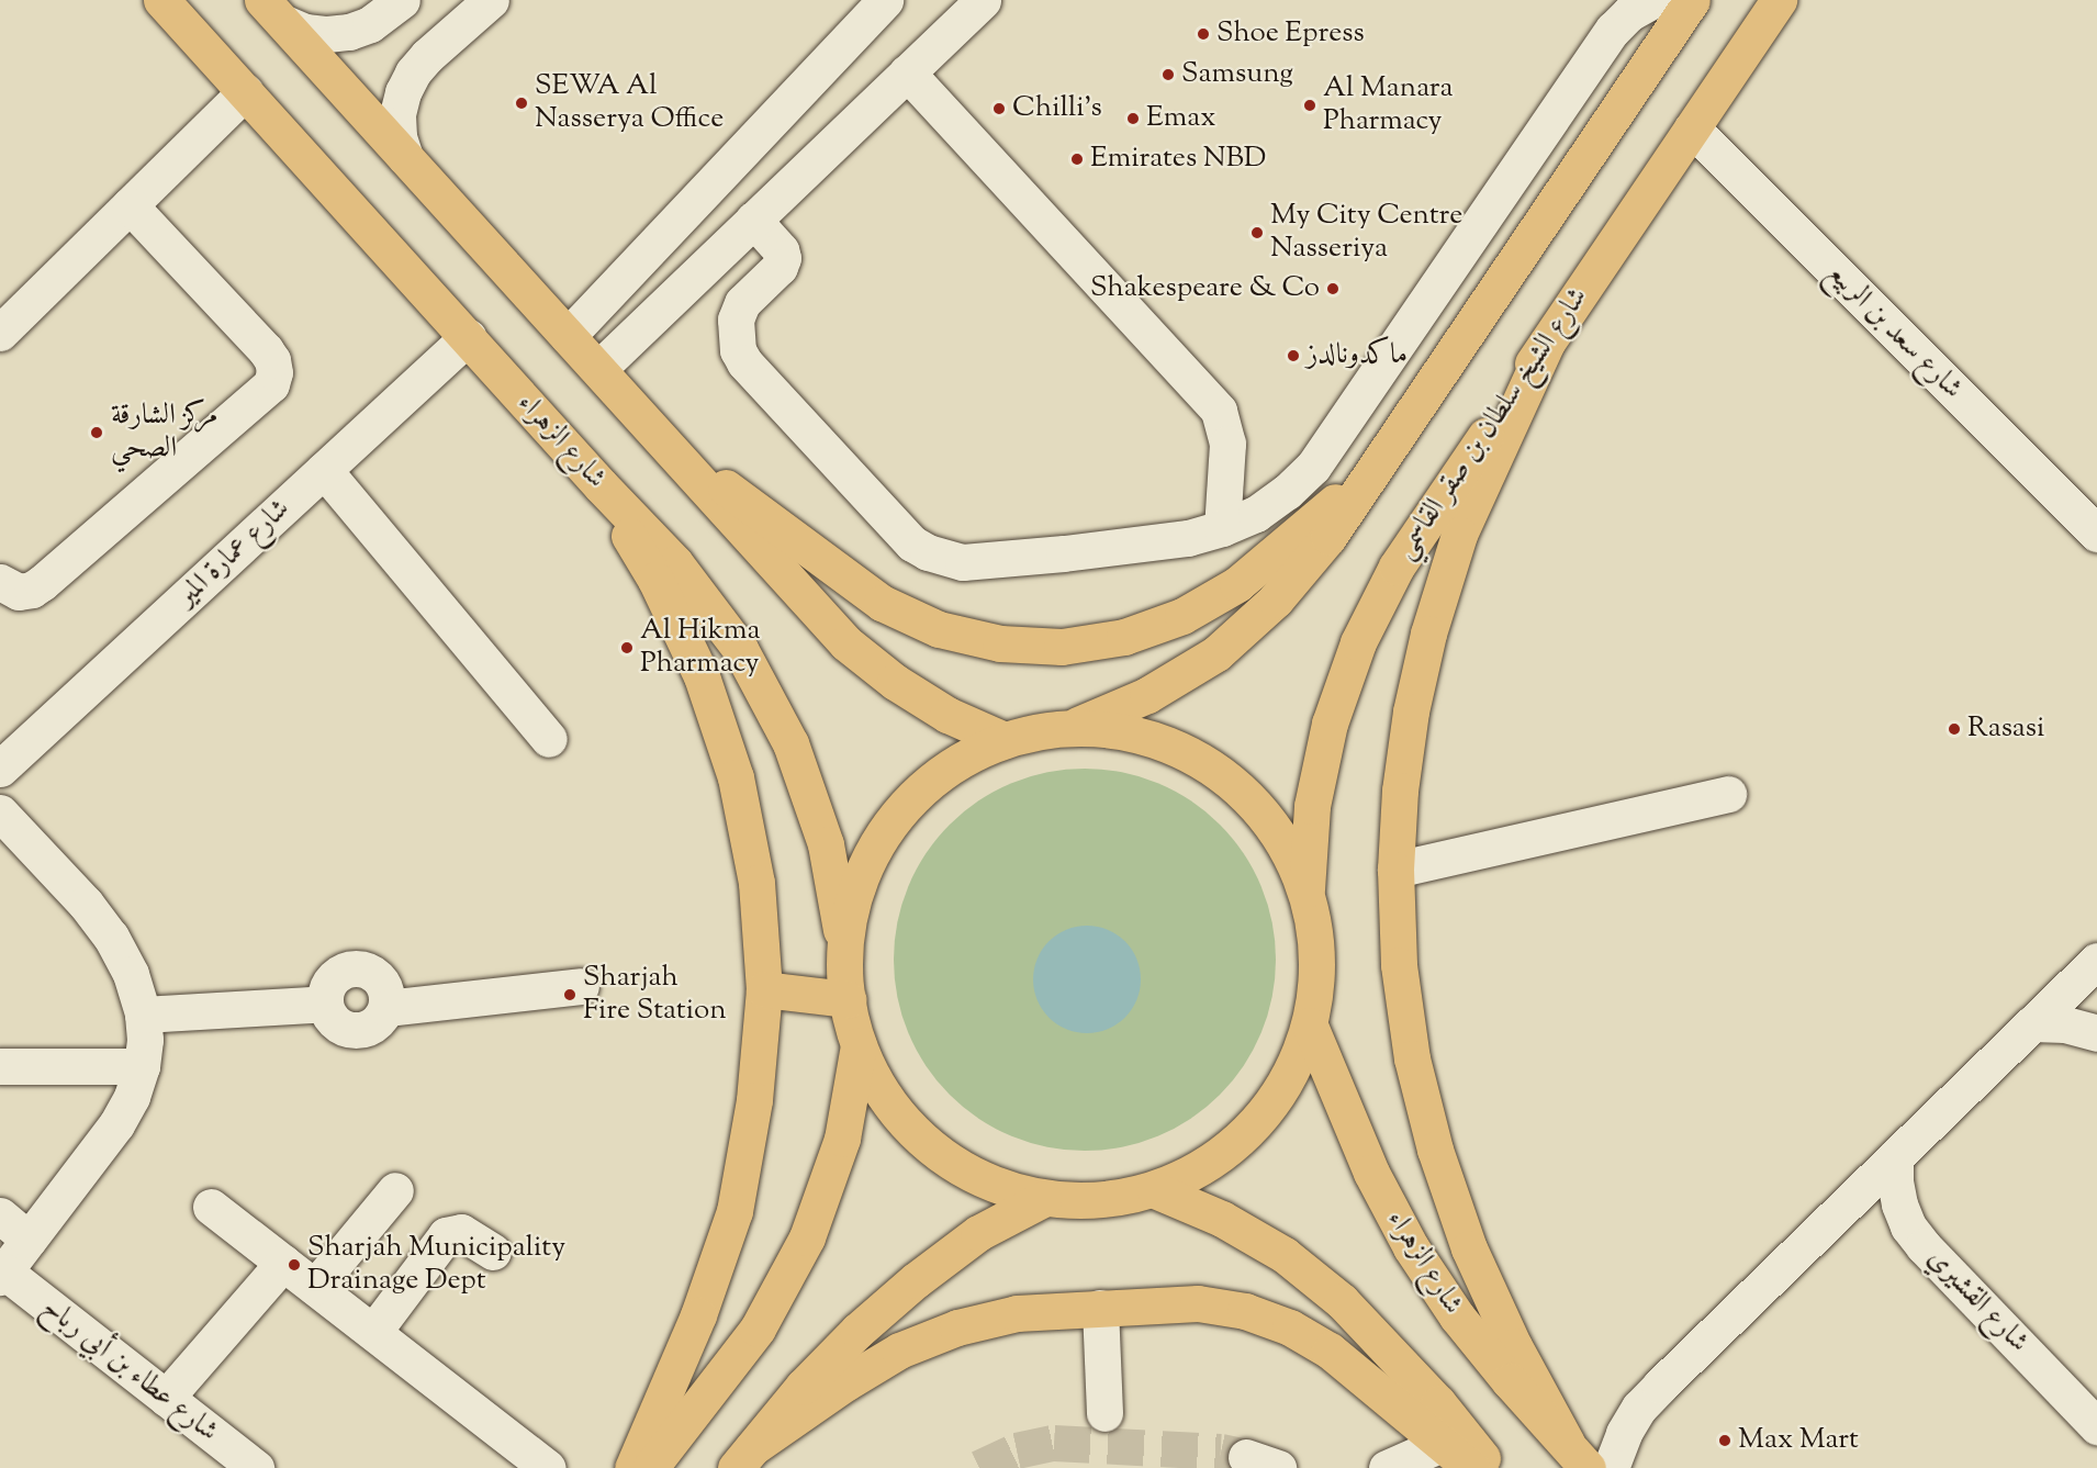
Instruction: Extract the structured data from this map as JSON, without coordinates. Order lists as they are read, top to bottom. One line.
{"streets":{"main road":["شارع الشيخ سلطان بن صقر القاسمي","شارع الزهراء"],"street":["شارع سعد بن الربيع","شارع عمارة المير","شارع القشيري","شارع عطاء بن أبي رباح"]},"crossings":[["شارع سعد بن الربيع","شارع الشيخ سلطان بن صقر القاسمي"],["شارع الزهراء","شارع عمارة المير"]],"places":["Shoe Epress","Samsung","SEWA Al Nasserya Office","Al Manara Pharmacy","Chilli's","Emax","Emirates NBD","My City Centre Nasseriya","Shakespeare & Co","ماكدونالدز","مركز الشارقة الصحي","Al Hikma Pharmacy","Rasasi","Sharjah Fire Station","Sharjah Municipality Drainage Dept","Max Mart"]}
